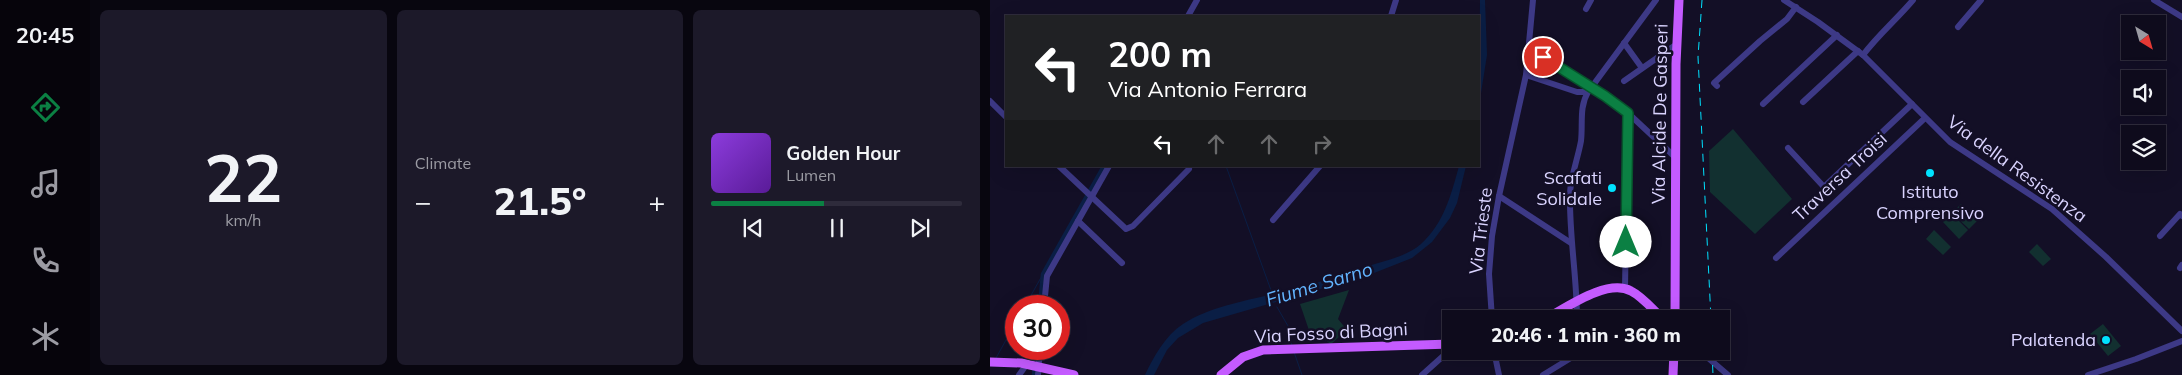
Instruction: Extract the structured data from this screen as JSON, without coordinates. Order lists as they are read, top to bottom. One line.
{"streets":{"main road":["Via Alcide De Gasperi","Via Fosso di Bagni"],"street":["Via della Resistenza","Traversa Troisi","Via Trieste"]},"crossings":[["Via della Resistenza","Traversa Troisi"]],"water":["Fiume Sarno"],"places":["Istituto Comprensivo","Scafati Solidale","Palatenda"],"north":"bottom right","page":{"tabs":"20:45","tile":[["22","km/h"],"Climate"],"turn":["200 m","Via Antonio Ferrara"],"song":["Golden Hour","Lumen"],"heat":["−","21.5°","+"],"limit":"30","trip":"20:46 · 1 min · 360 m"}}
